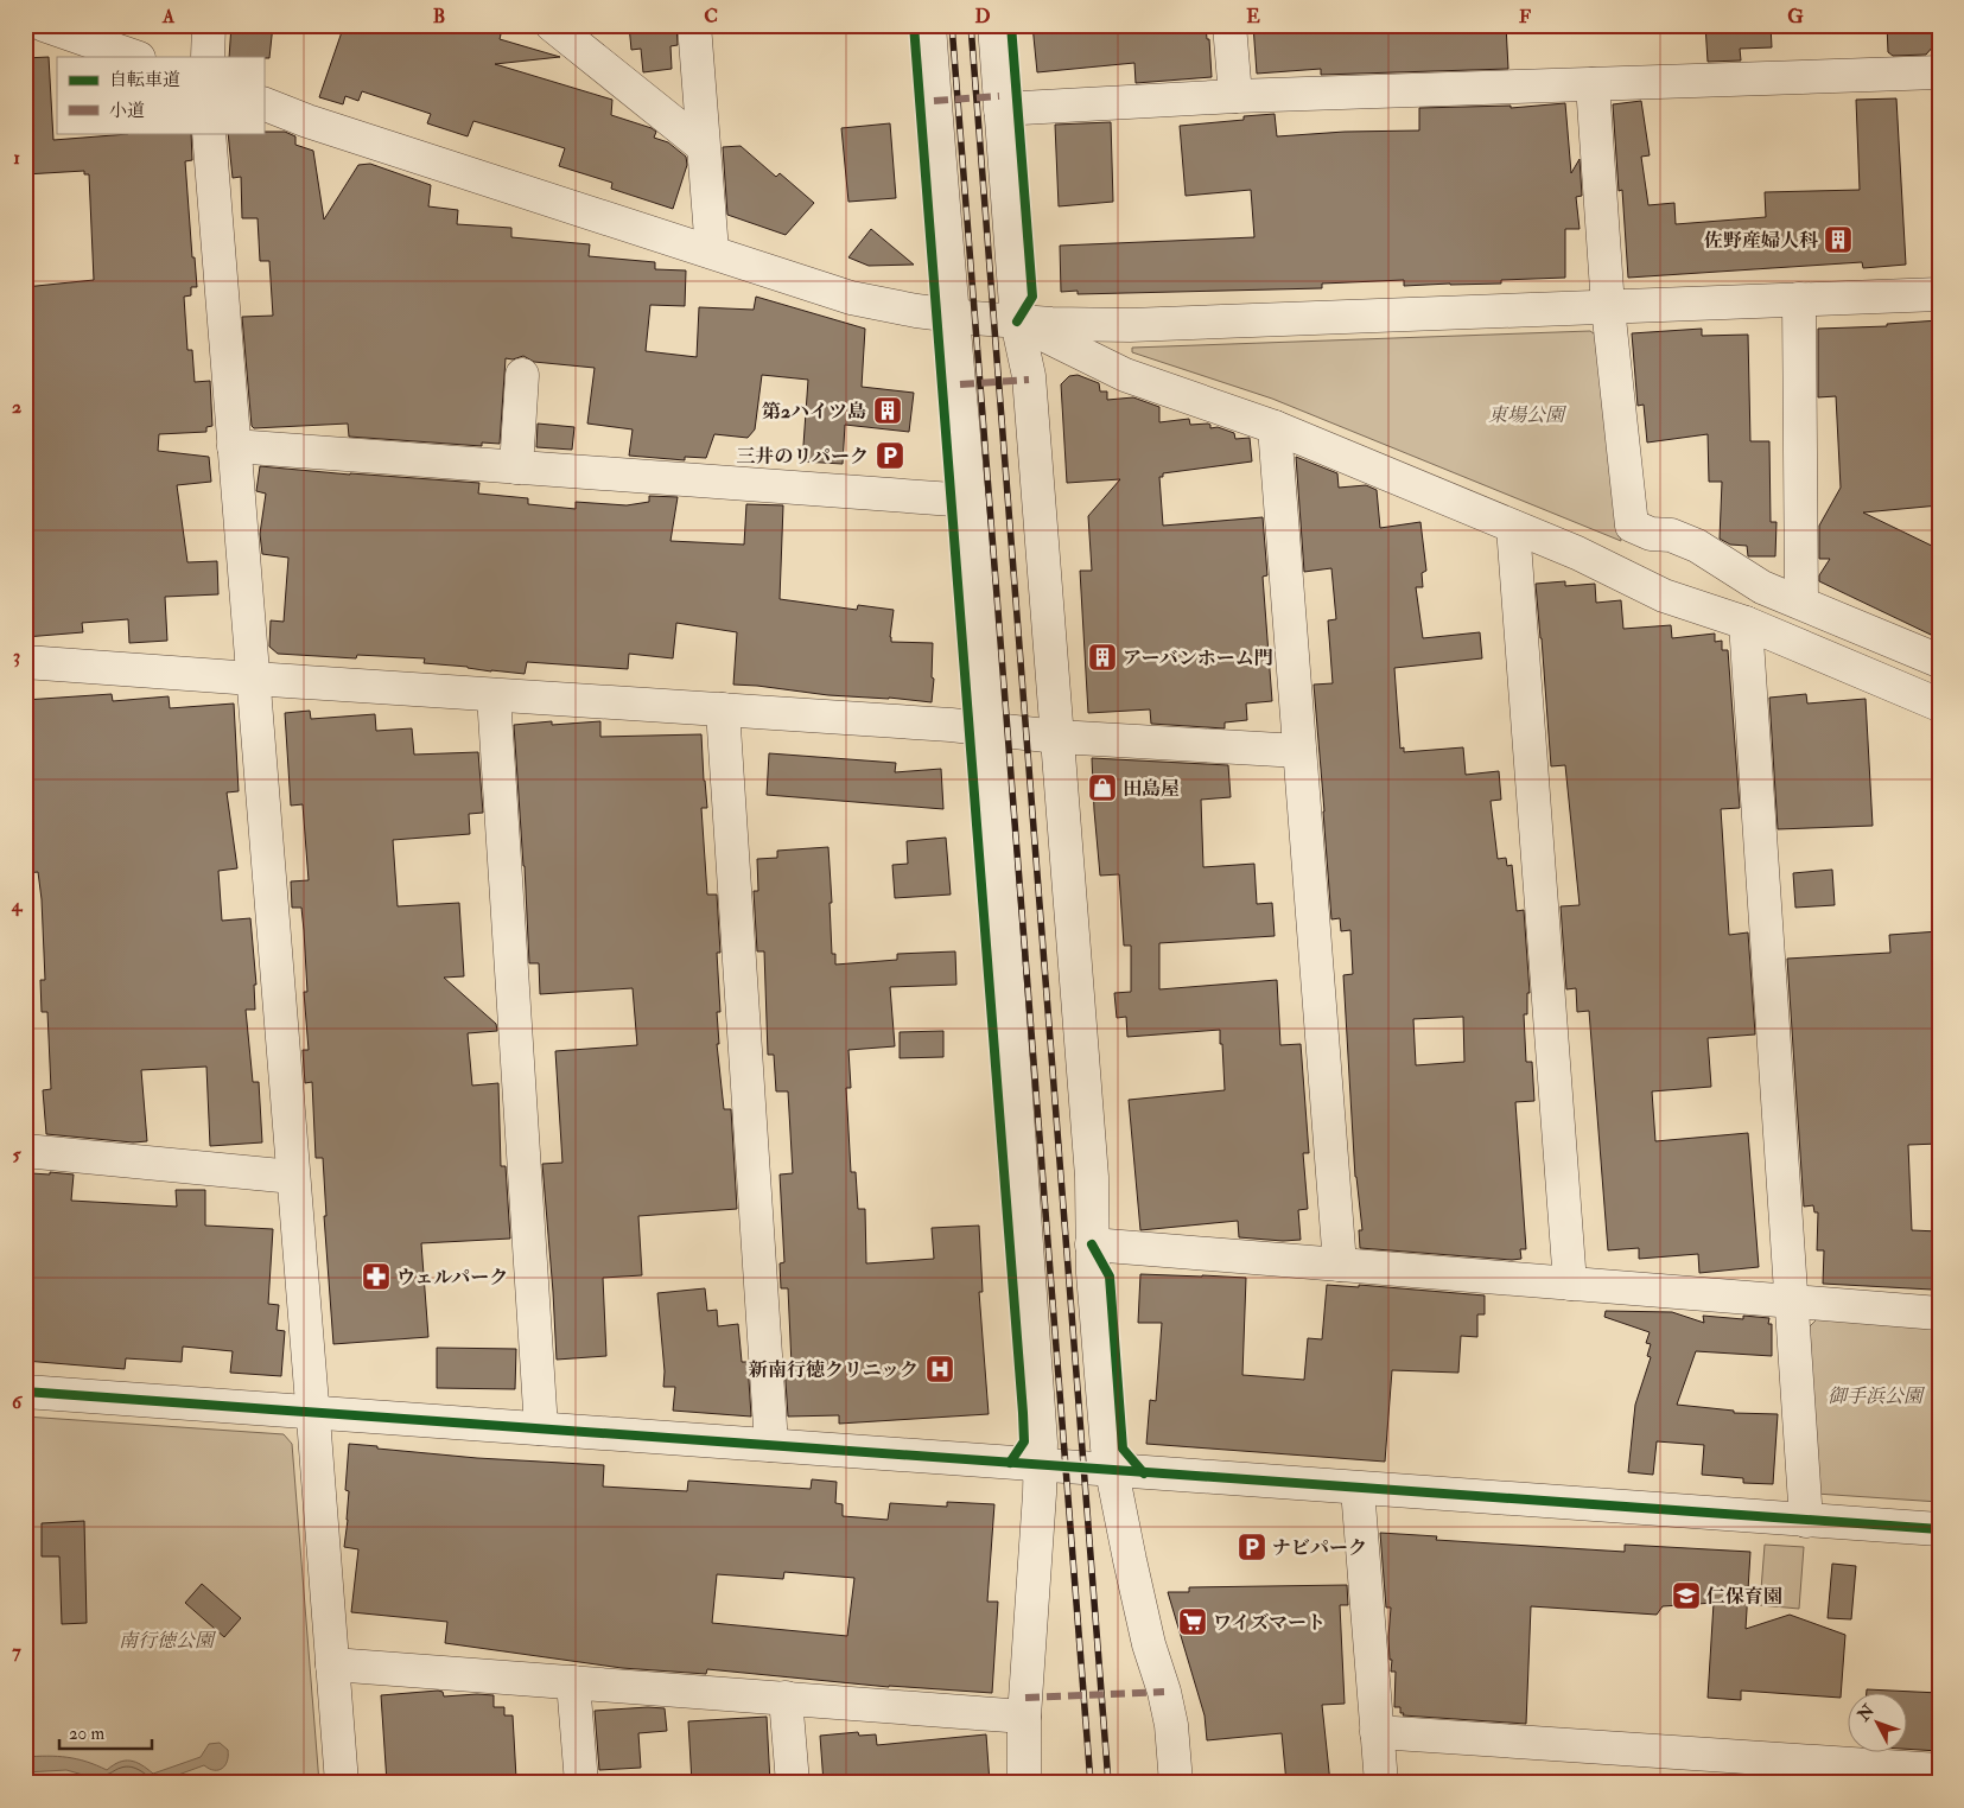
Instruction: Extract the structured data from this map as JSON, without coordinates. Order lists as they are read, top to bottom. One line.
{"parks":["東場公園","御手浜公園","南行徳公園"],"places":{"building":["佐野産婦人科","第2ハイツ島","アーバンホーム門"],"parking":["三井のリパーク","ナビパーク"],"shop":["田島屋"],"pharmacy":["ウェルパーク"],"hospital":["新南行徳クリニック"],"school or university":["仁保育園"],"supermarket":["ワイズマート"]},"legend":["自転車道","小道"],"scale_bar":"20 m","north":"top left","grid":{"columns":["A","B","C","D","E","F","G"],"rows":["1","2","3","4","5","6","7"]}}
